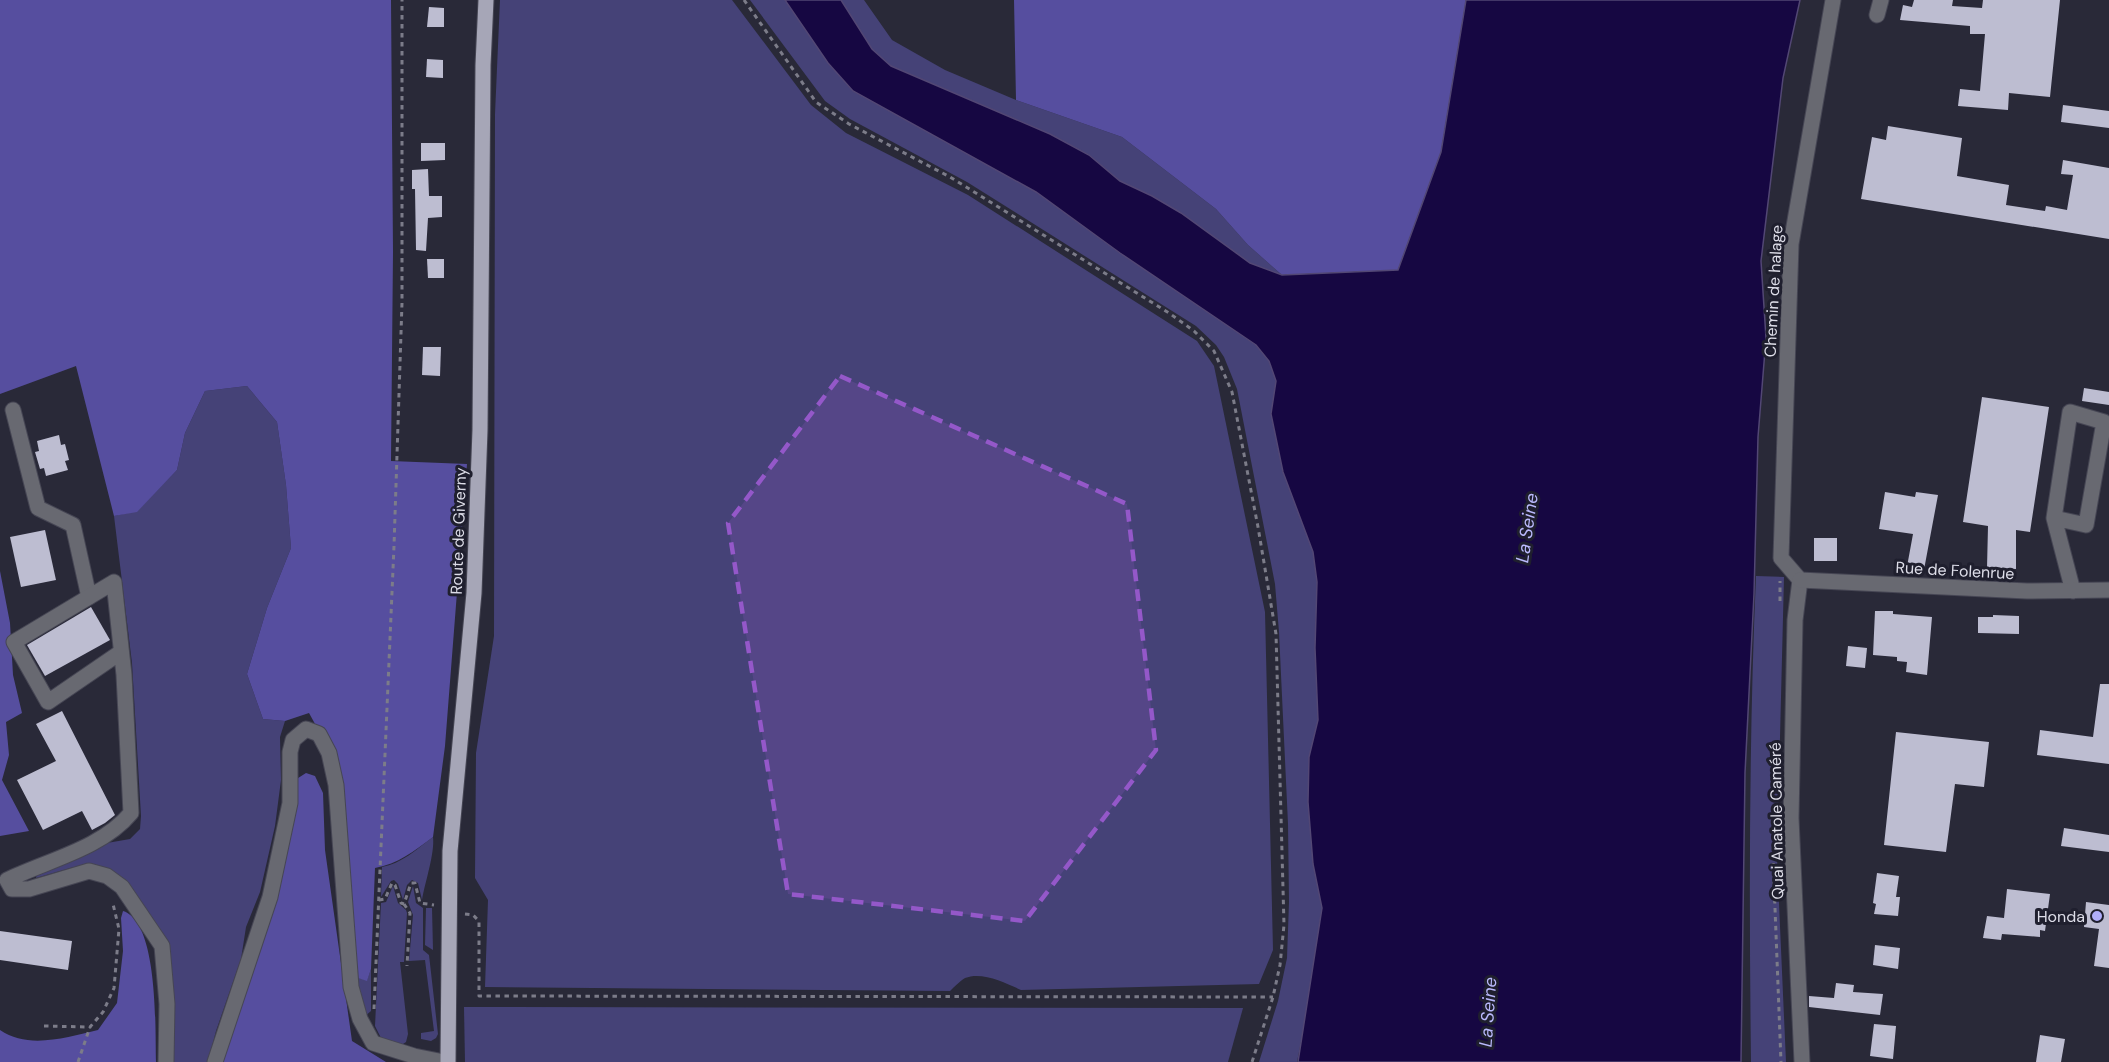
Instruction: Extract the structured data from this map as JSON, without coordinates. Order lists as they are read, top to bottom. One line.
{"streets":{"main road":["Route de Giverny"],"street":["Chemin de halage","Rue de Folenrue","Quai Anatole Caméré"]},"crossings":[["Chemin de halage","Rue de Folenrue"],["Chemin de halage","Quai Anatole Caméré"],["Rue de Folenrue","Quai Anatole Caméré"]],"water":["La Seine"],"places":["Honda"]}
